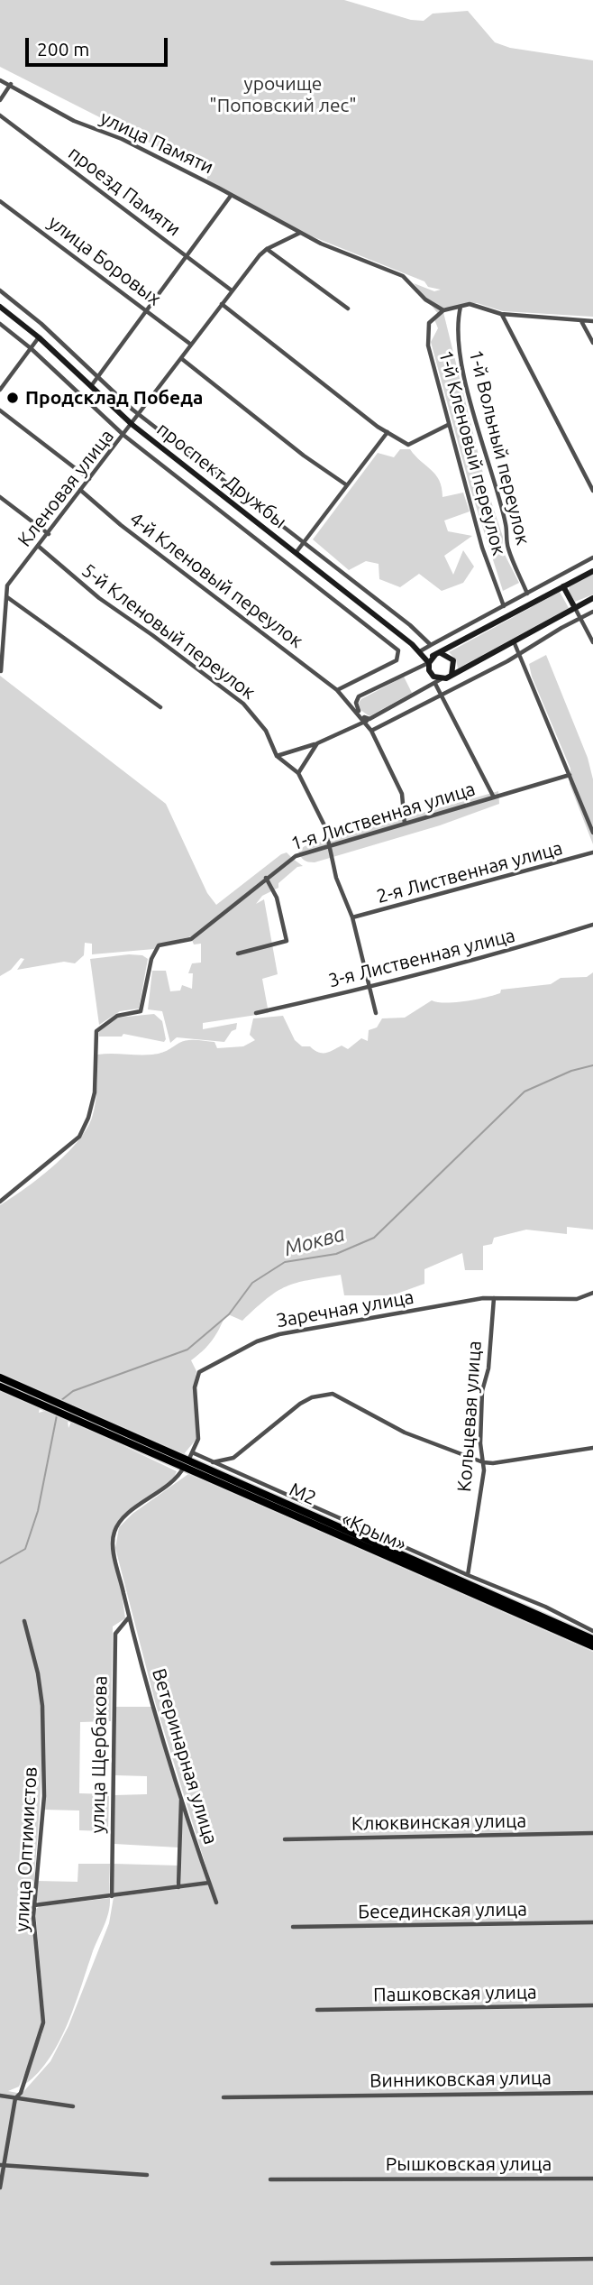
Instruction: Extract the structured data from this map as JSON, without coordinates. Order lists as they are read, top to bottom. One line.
{"streets":{"highway":["М2","«Крым»"],"main road":["проспект Дружбы"],"street":["улица Памяти","проезд Памяти","улица Боровых","1-й Вольный переулок","1-й Кленовый переулок","Кленовая улица","4-й Кленовый переулок","5-й Кленовый переулок","1-я Лиственная улица","2-я Лиственная улица","3-я Лиственная улица","Заречная улица","Кольцевая улица","улица Щербакова","Ветеринарная улица","Клюквинская улица","улица Оптимистов","Бесединская улица","Пашковская улица","Винниковская улица","Рышковская улица"]},"crossings":[["улица Памяти","1-й Кленовый переулок"],["улица Памяти","Кленовая улица"],["проезд Памяти","Кленовая улица"],["улица Боровых","Кленовая улица"],["проспект Дружбы","Кленовая улица"],["Кленовая улица","4-й Кленовый переулок"],["Кленовая улица","5-й Кленовый переулок"],["Заречная улица","Кольцевая улица"],["Заречная улица","М2"],["Заречная улица","Ветеринарная улица"],["М2","Ветеринарная улица"],["улица Щербакова","Ветеринарная улица"]],"water":["Моква"],"parks":["урочище \"Поповский лес\""],"places":["Продсклад Победа"],"scale_bar":"200 m"}
